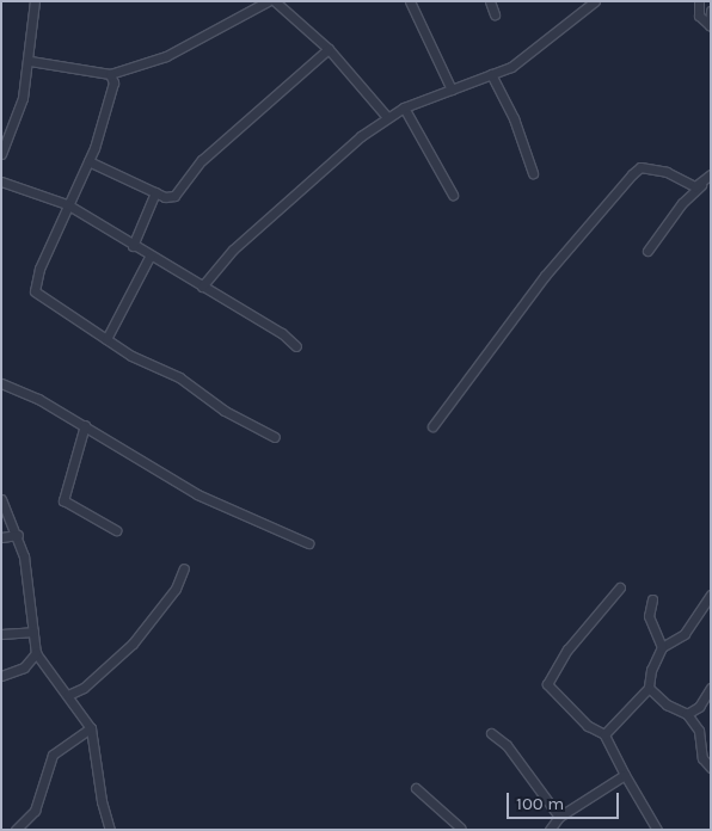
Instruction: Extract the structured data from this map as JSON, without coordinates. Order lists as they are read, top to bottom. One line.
{"scale_bar":"100 m"}
